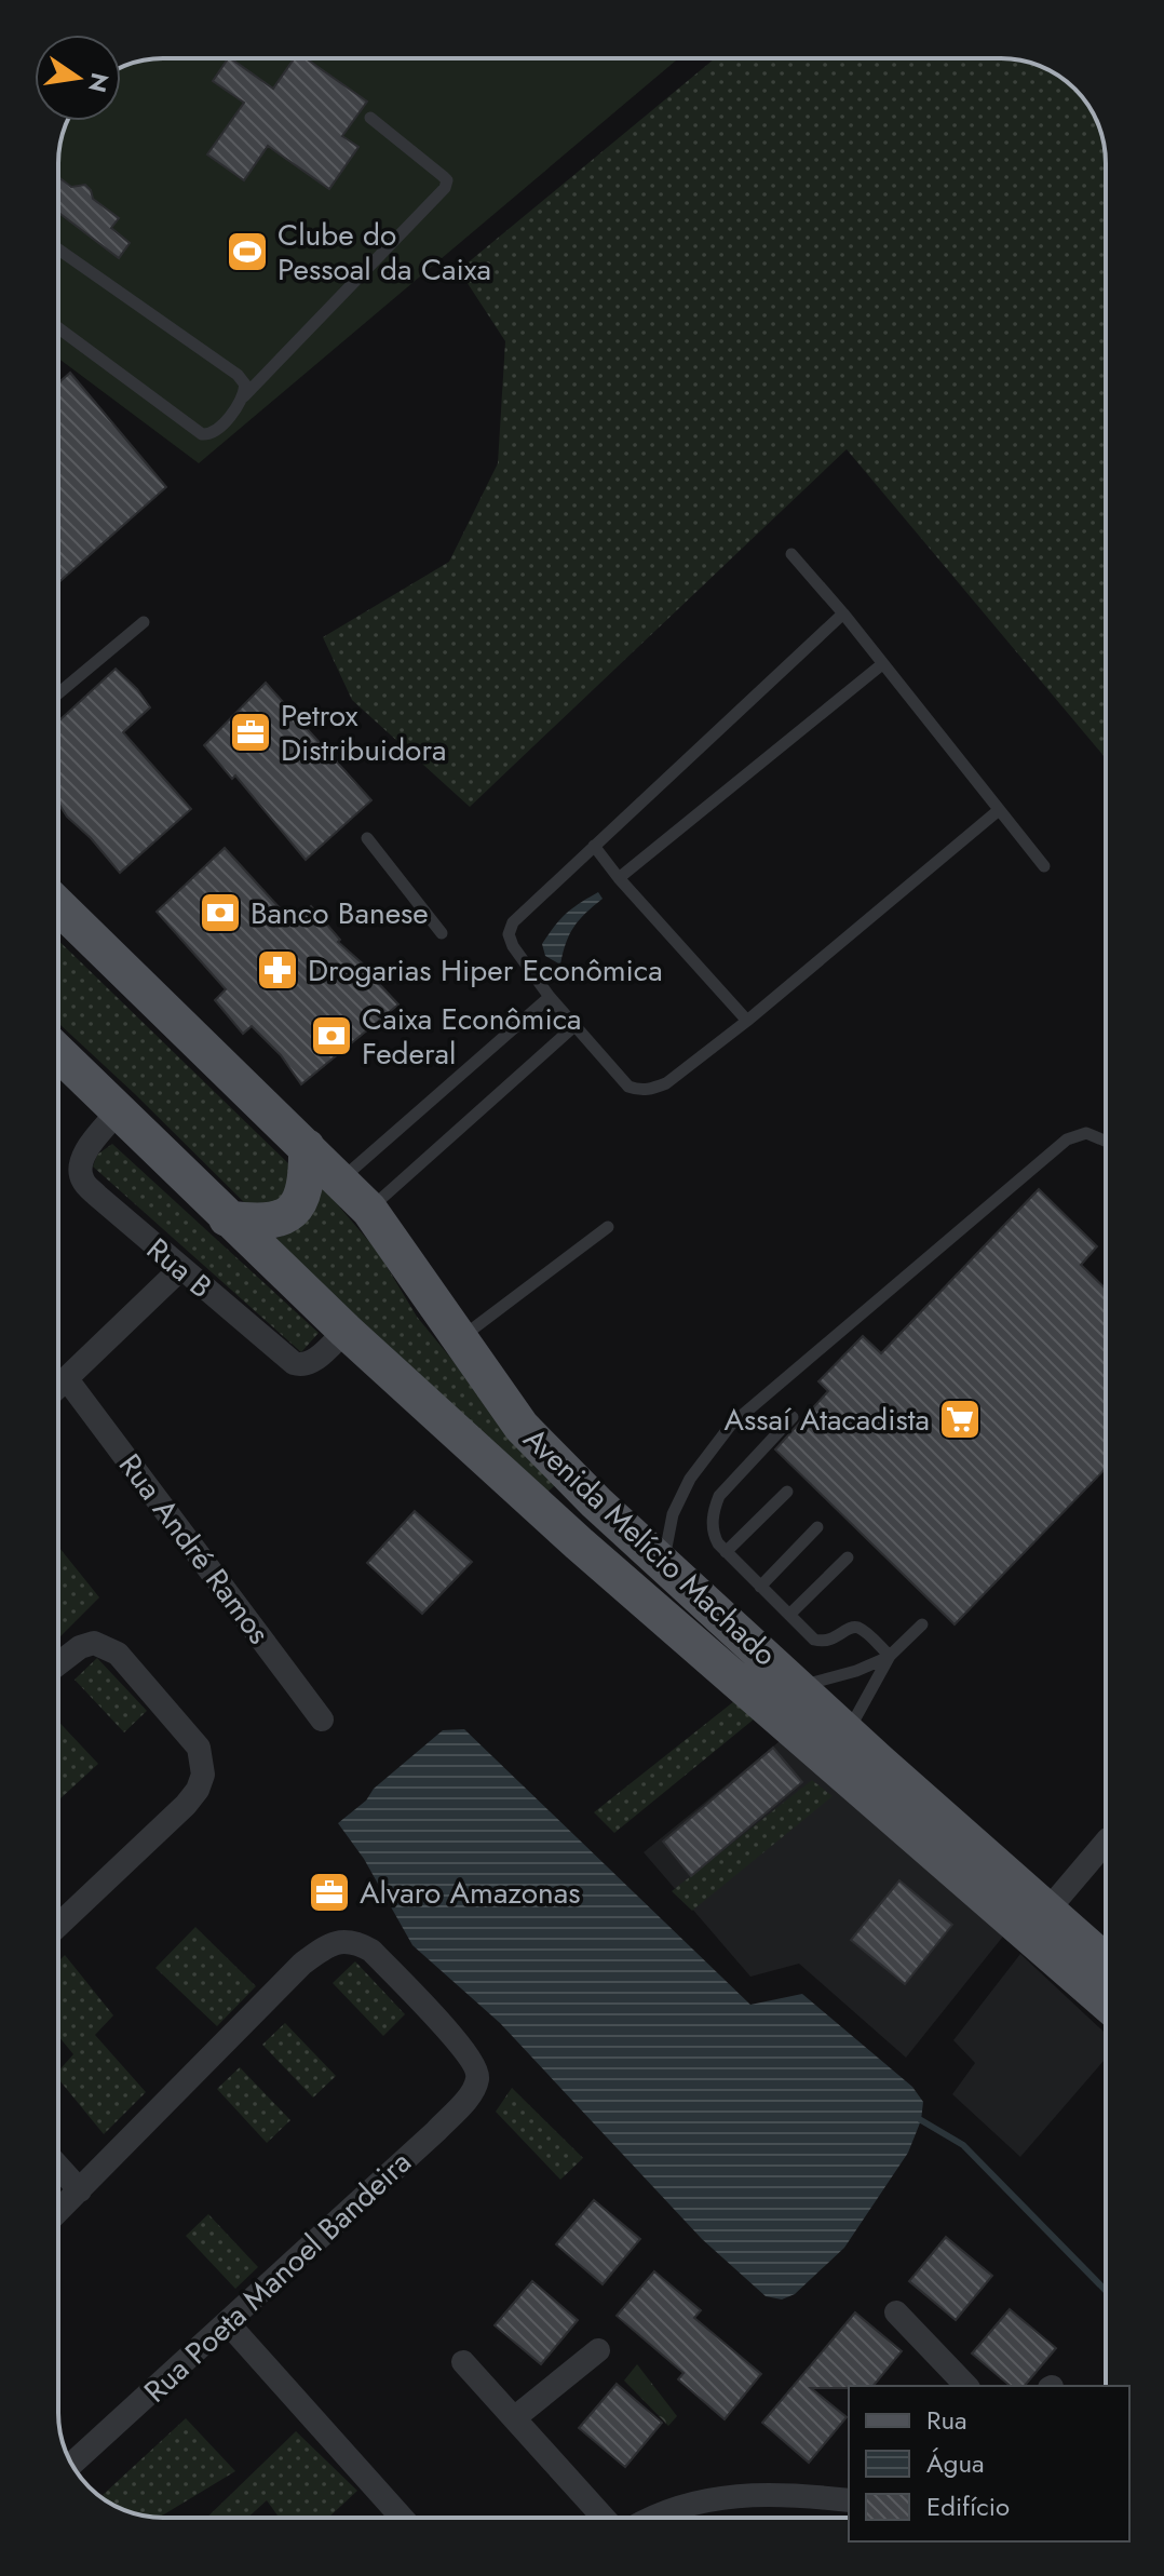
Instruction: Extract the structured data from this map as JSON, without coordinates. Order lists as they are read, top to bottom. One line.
{"streets":{"main road":["Avenida Melício Machado"],"street":["Rua B","Rua André Ramos","Rua Poeta Manoel Bandeira"]},"crossings":[["Rua B","Avenida Melício Machado"]],"places":{"sports":["Clube do Pessoal da Caixa"],"office":["Petrox Distribuidora","Alvaro Amazonas"],"bank":["Banco Banese","Caixa Econômica Federal"],"pharmacy":["Drogarias Hiper Econômica"],"supermarket":["Assaí Atacadista"]},"legend":["Rua","Água","Edifício"],"north":"right"}
